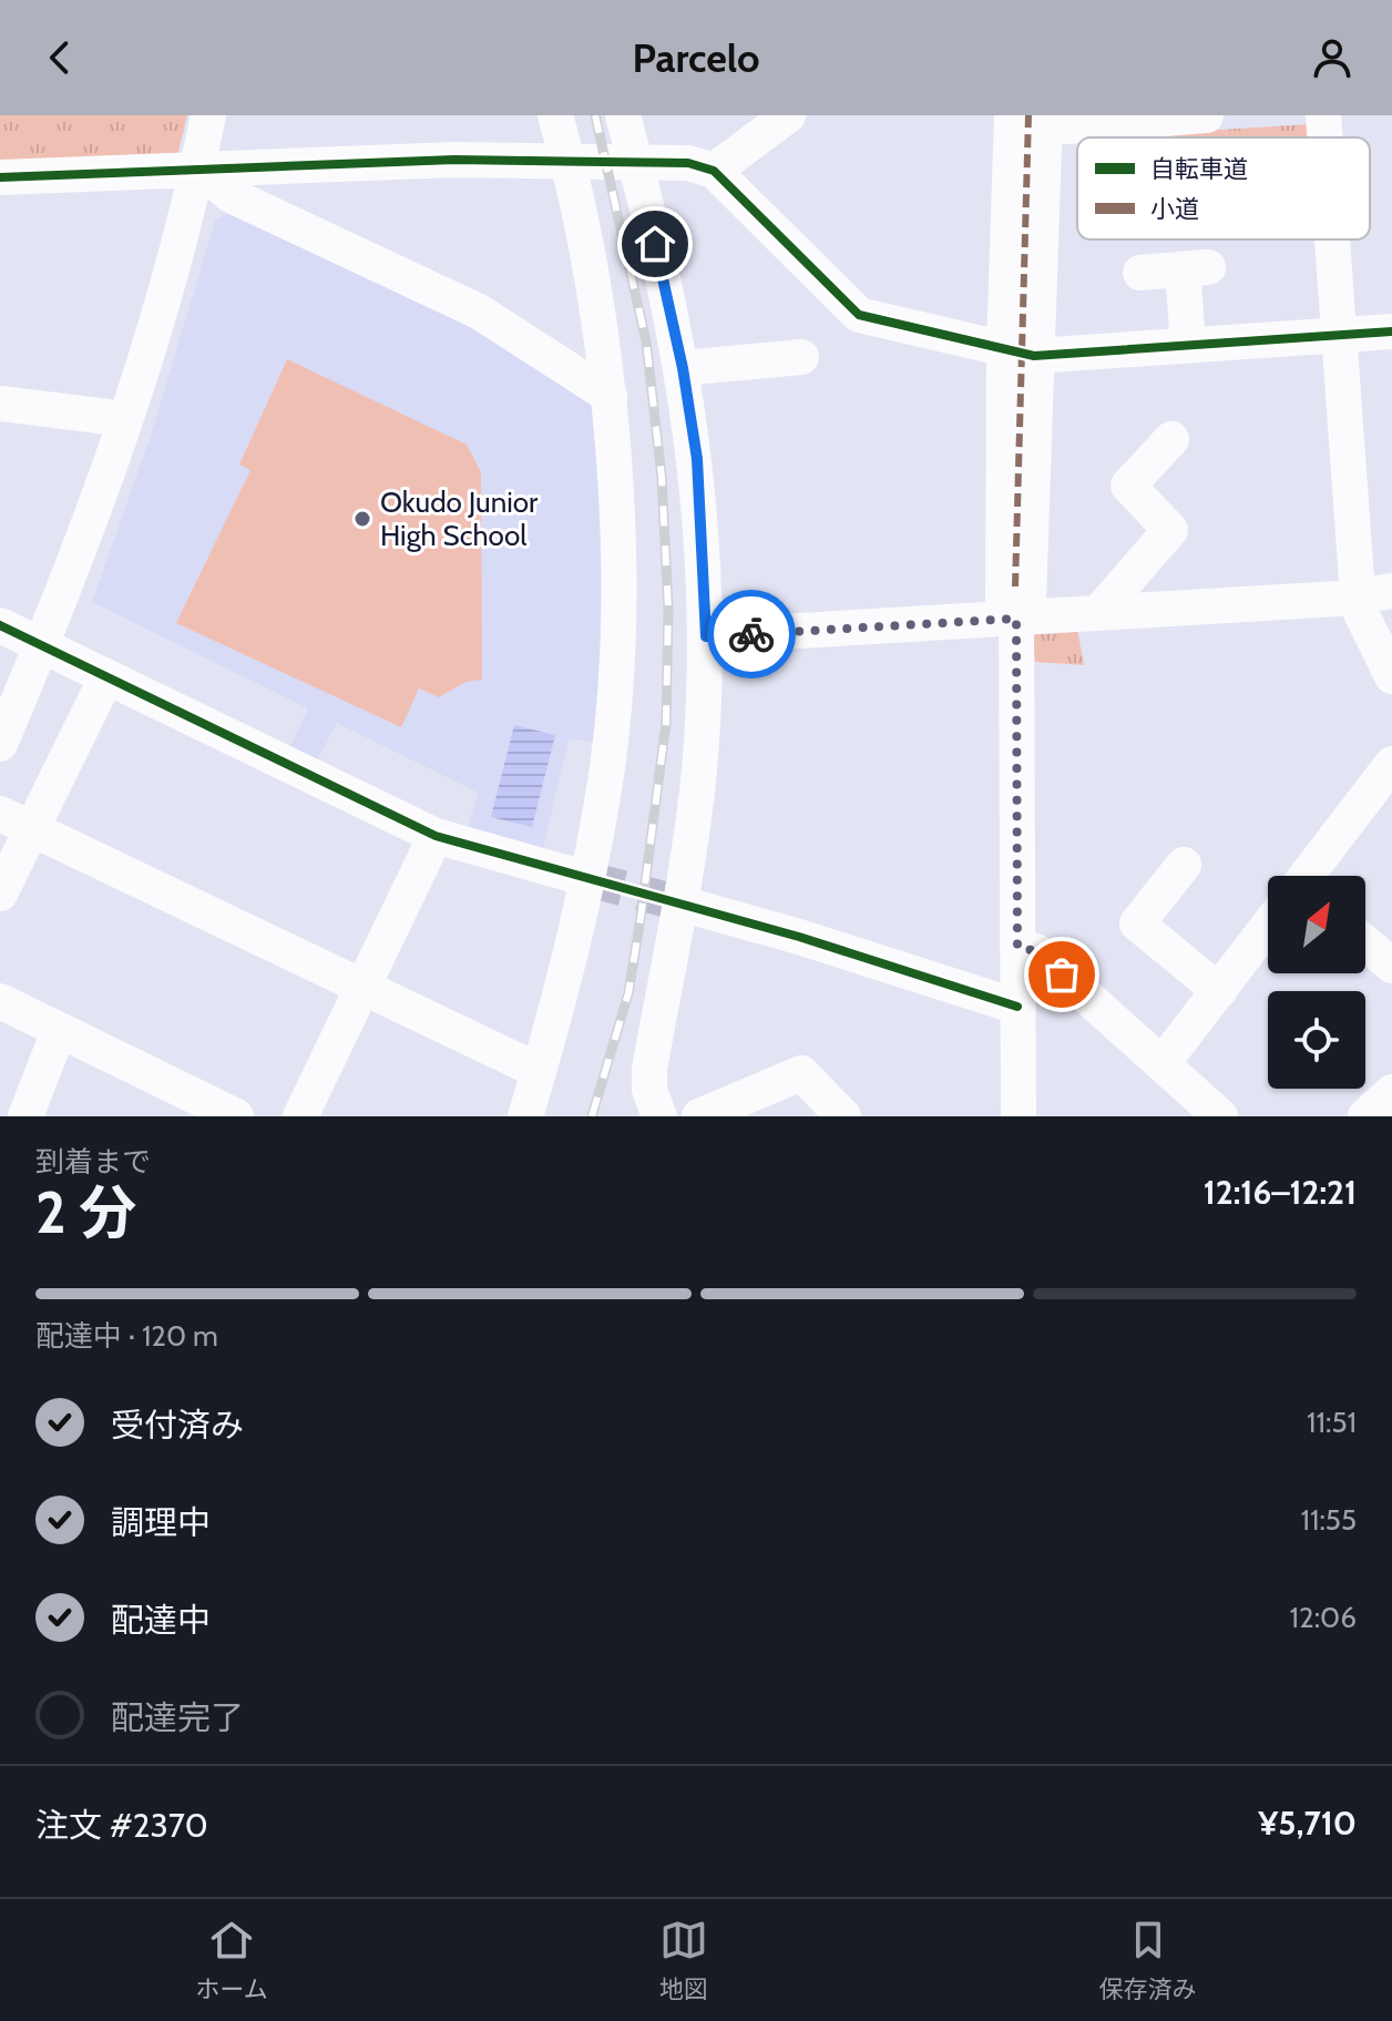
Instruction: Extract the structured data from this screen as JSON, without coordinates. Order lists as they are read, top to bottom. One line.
{"places":["Okudo Junior High School"],"legend":["自転車道","小道"],"north":"top right","page":{"header":"Parcelo","heading":["2 分","到着まで","12:16–12:21"],"panel":["注文 #2370","¥5,710"],"bar":"配達中 · 120 m","list":[["受付済み","11:51"],["調理中","11:55"],["配達中","12:06"],"配達完了"],"tabs":["ホーム","地図","保存済み"]}}
